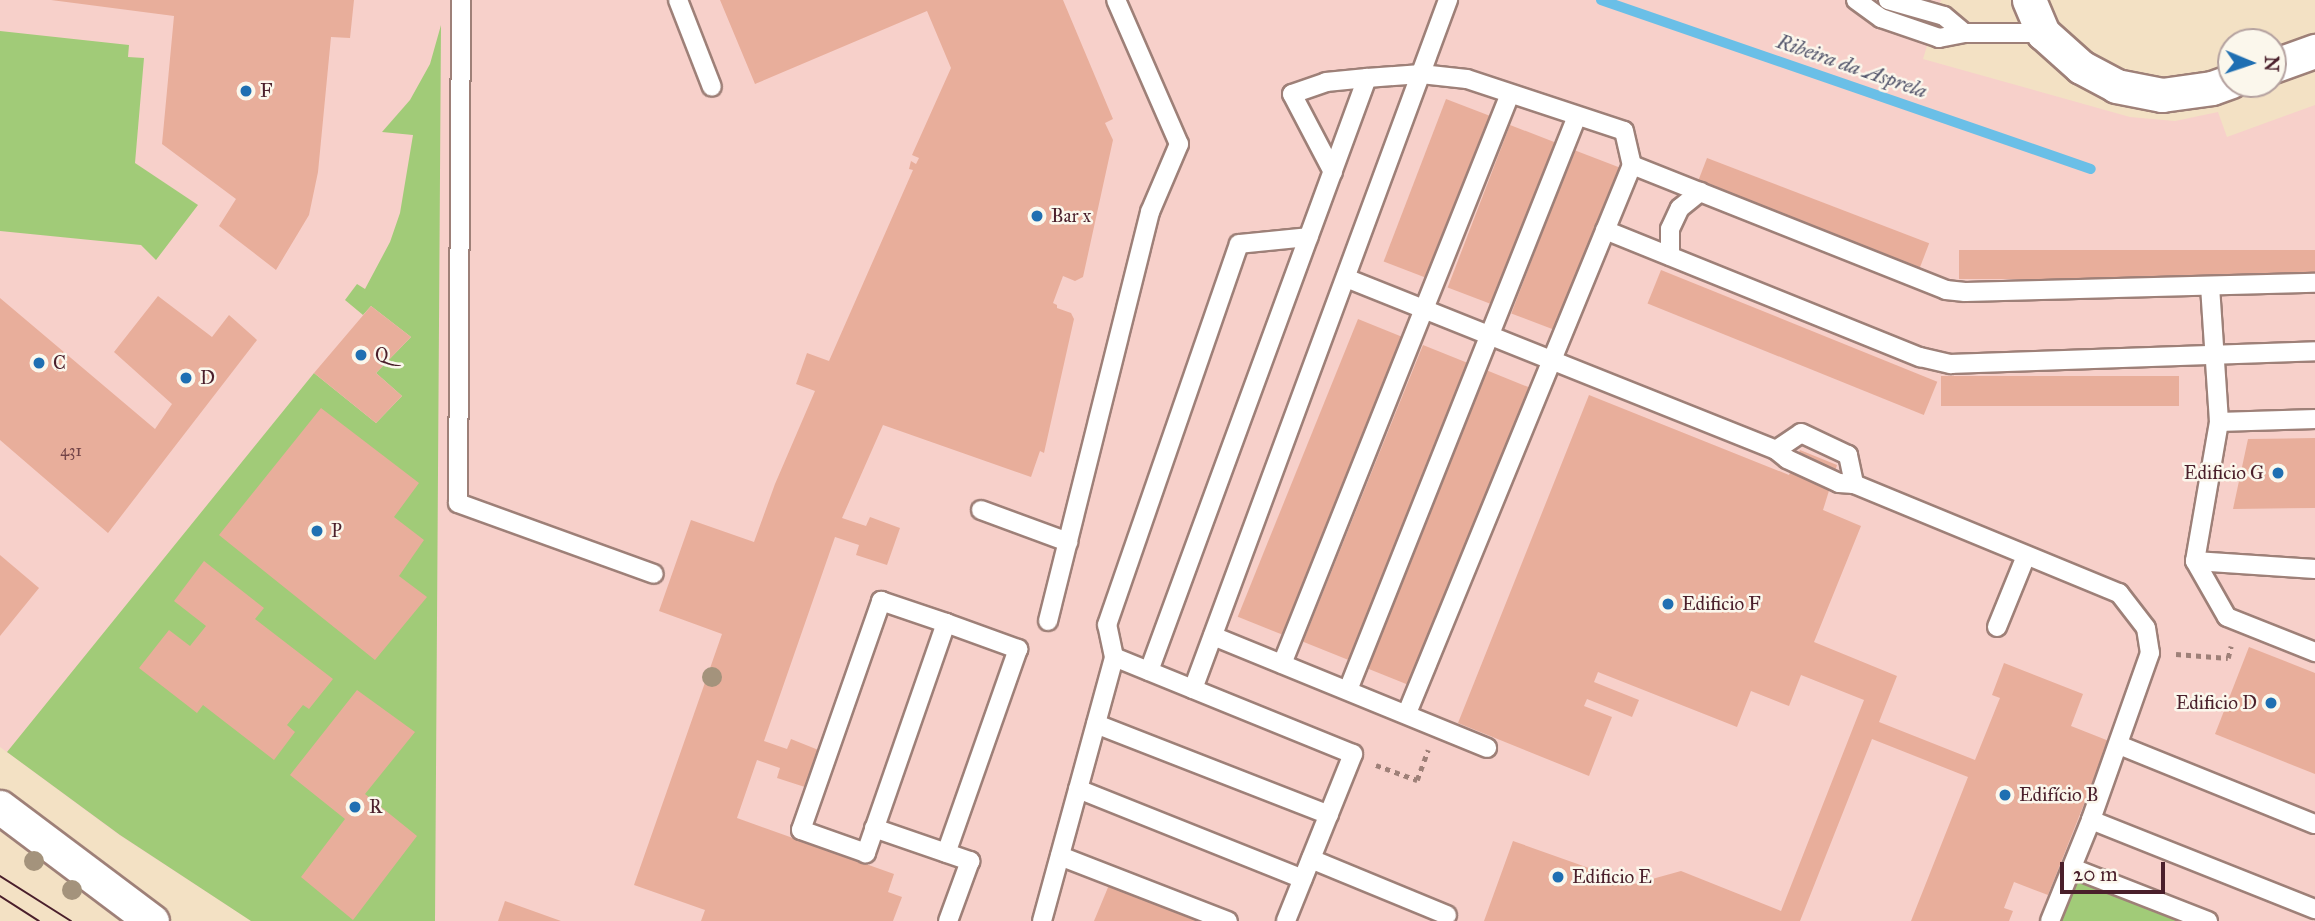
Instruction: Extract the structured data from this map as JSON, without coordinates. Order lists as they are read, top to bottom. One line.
{"water":["Ribeira da Asprela"],"places":["F","Bar x","Q","C","D","Edificio G","P","Edificio F","Edificio D","Edifício B","R","Edificio E"],"house_numbers":["431"],"scale_bar":"20 m","north":"right"}
